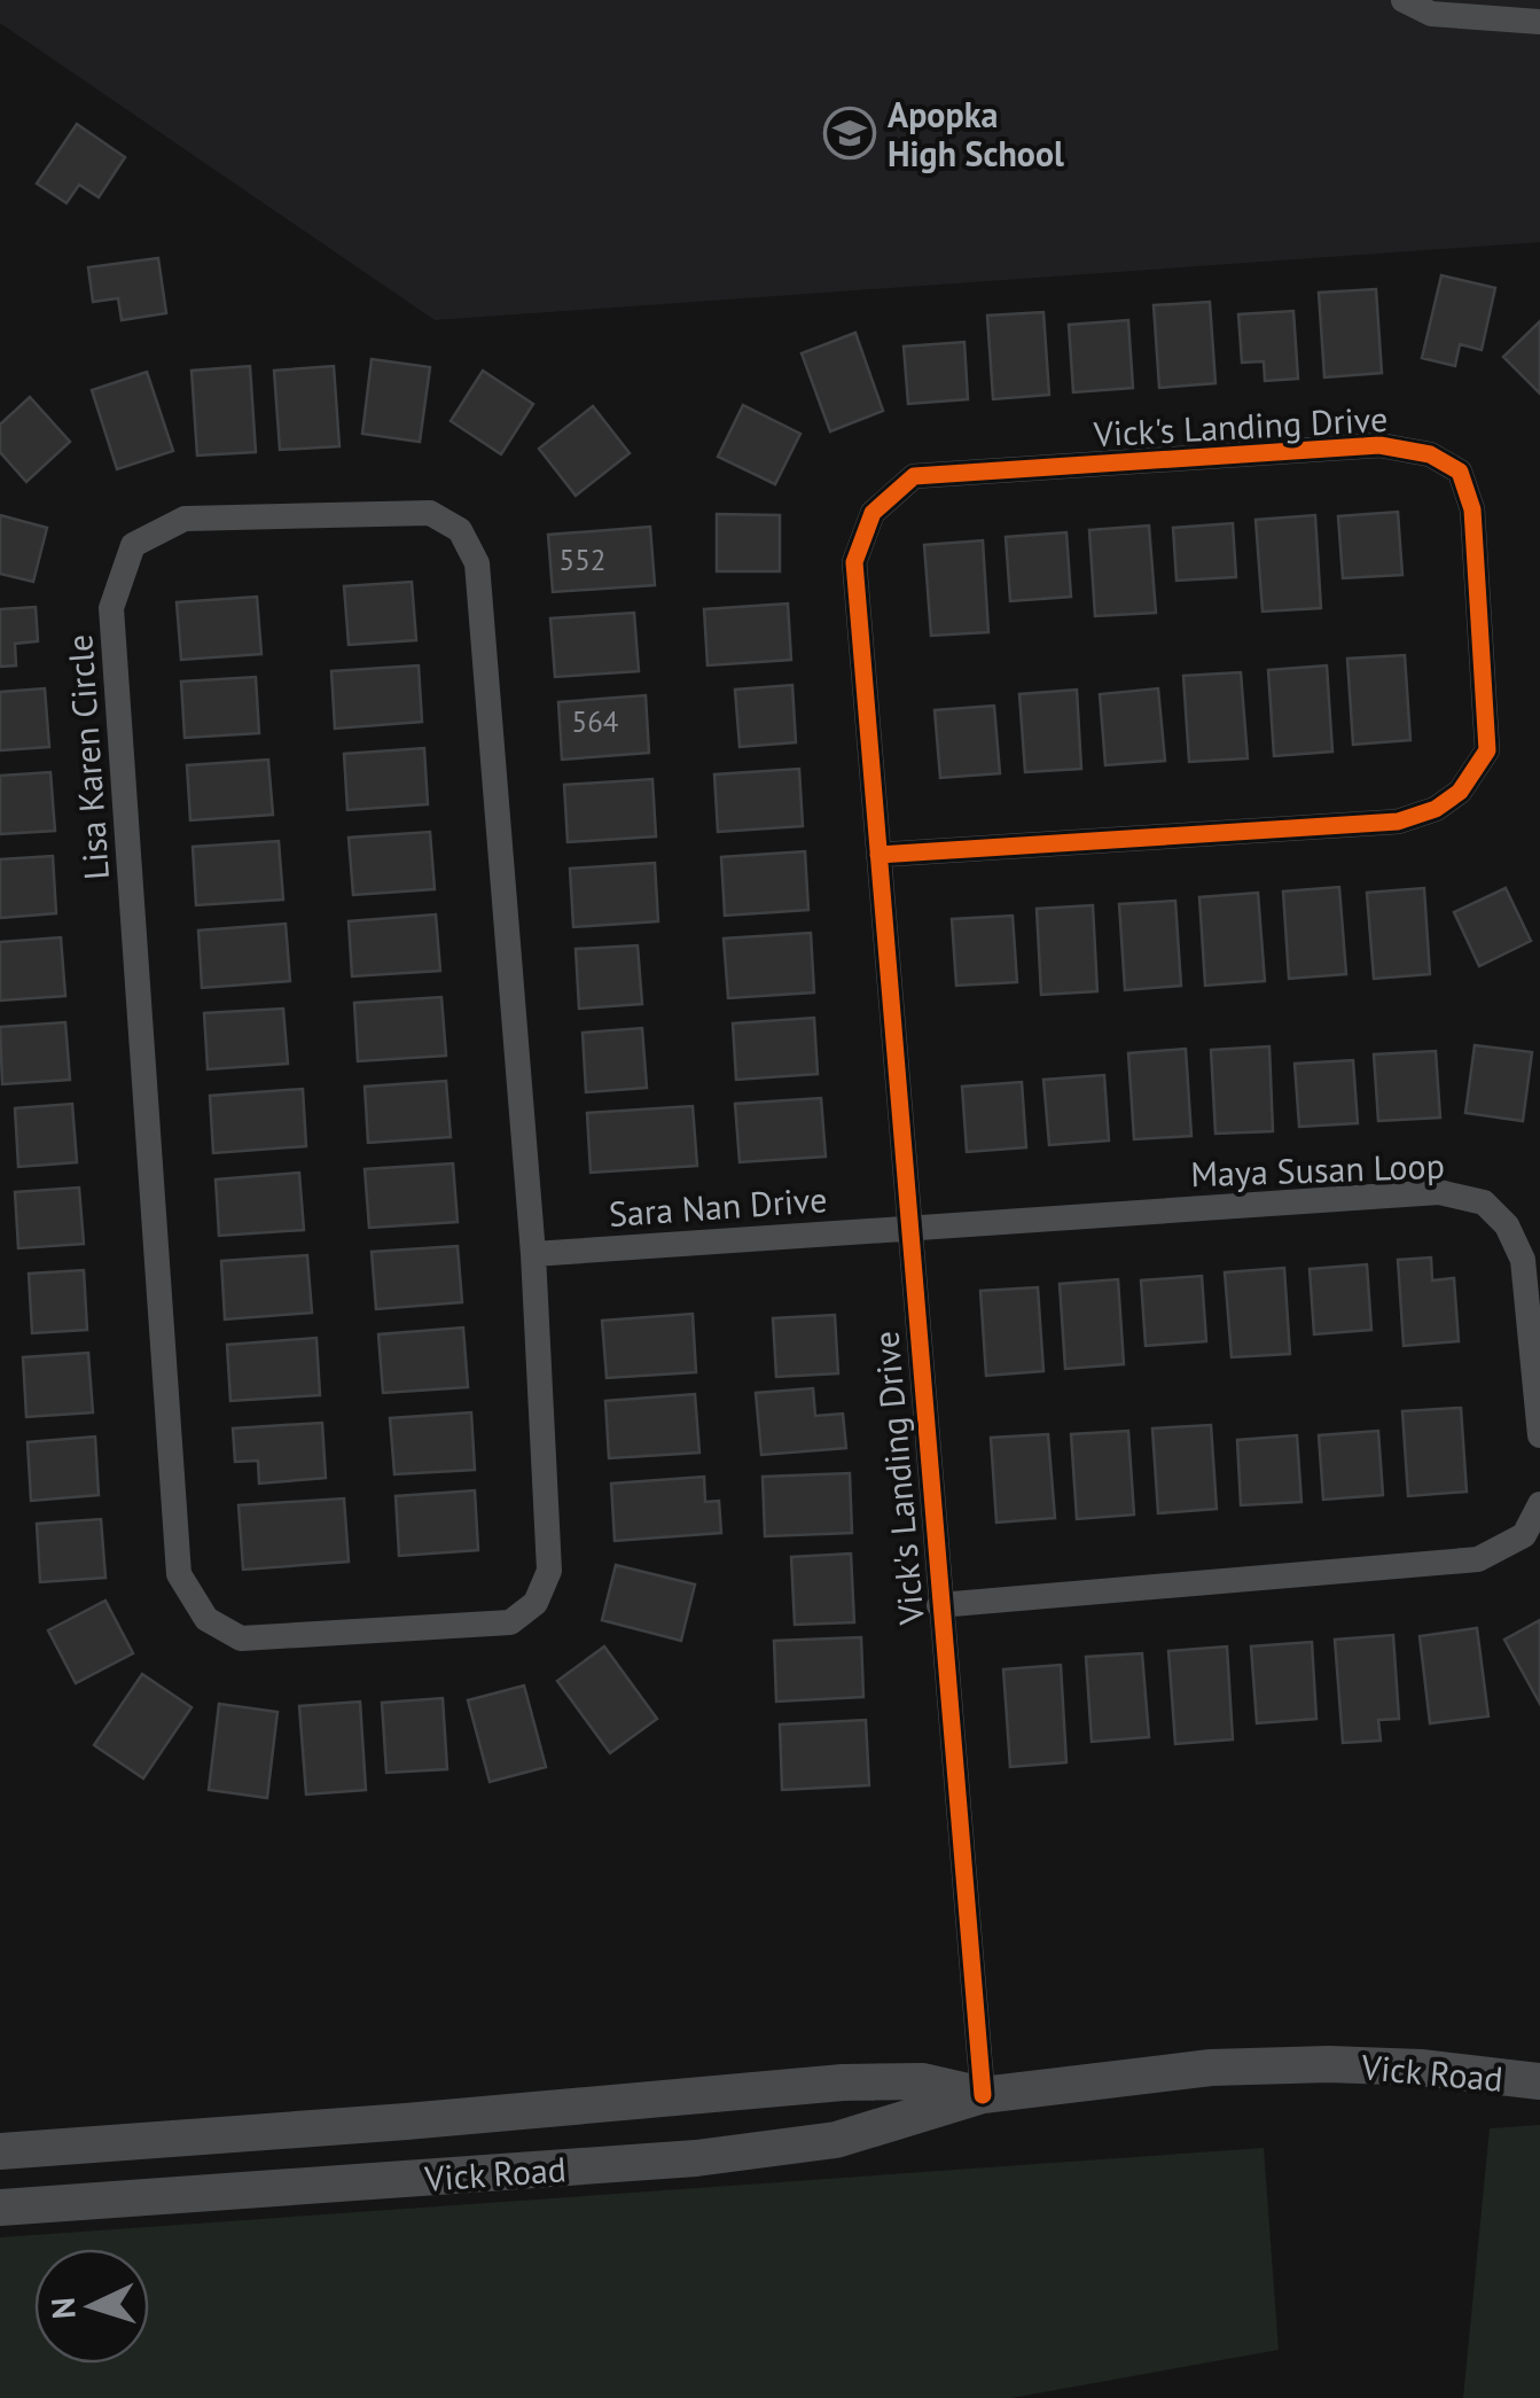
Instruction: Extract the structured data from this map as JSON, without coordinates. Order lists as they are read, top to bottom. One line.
{"streets":{"street":["Vick's Landing Drive","Lisa Karen Circle","Maya Susan Loop","Sara Nan Drive","Vick Road"]},"crossings":[["Vick's Landing Drive","Maya Susan Loop"],["Vick's Landing Drive","Sara Nan Drive"],["Vick's Landing Drive","Vick Road"],["Lisa Karen Circle","Sara Nan Drive"],["Maya Susan Loop","Sara Nan Drive"]],"places":{"school or university":["Apopka High School"]},"house_numbers":["552","564"],"north":"left"}
